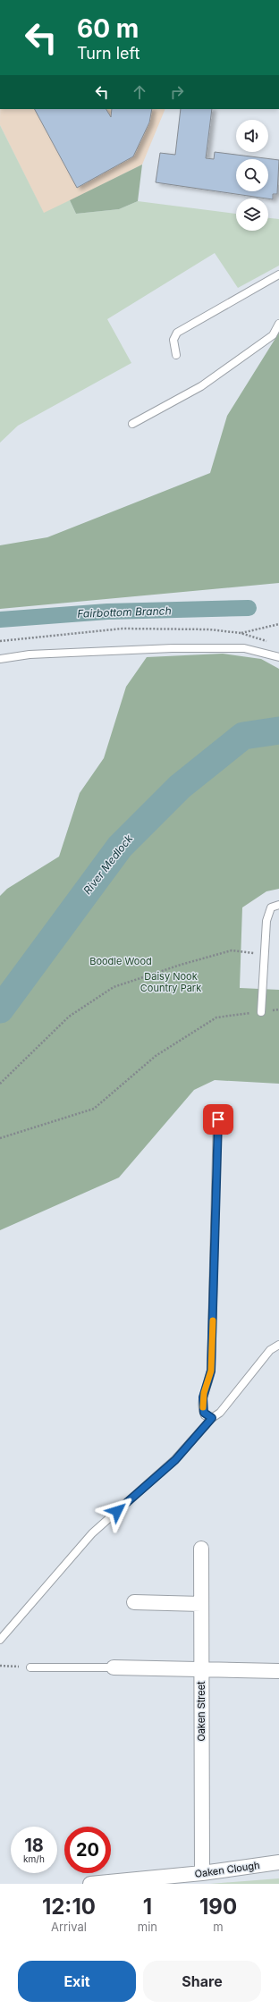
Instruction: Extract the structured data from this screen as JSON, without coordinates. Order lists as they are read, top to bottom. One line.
{"streets":{"street":["Oaken Street","Oaken Clough"]},"crossings":[["Oaken Street","Oaken Clough"]],"water":["Fairbottom Branch","River Medlock"],"parks":["Boodle Wood","Daisy Nook Country Park"],"page":{"turn":["60 m","Turn left"],"speed":"18 km/h","limit":"20","eta":["12:10","Arrival","1","min","190","m"],"buttons":["Exit","Share"]}}
